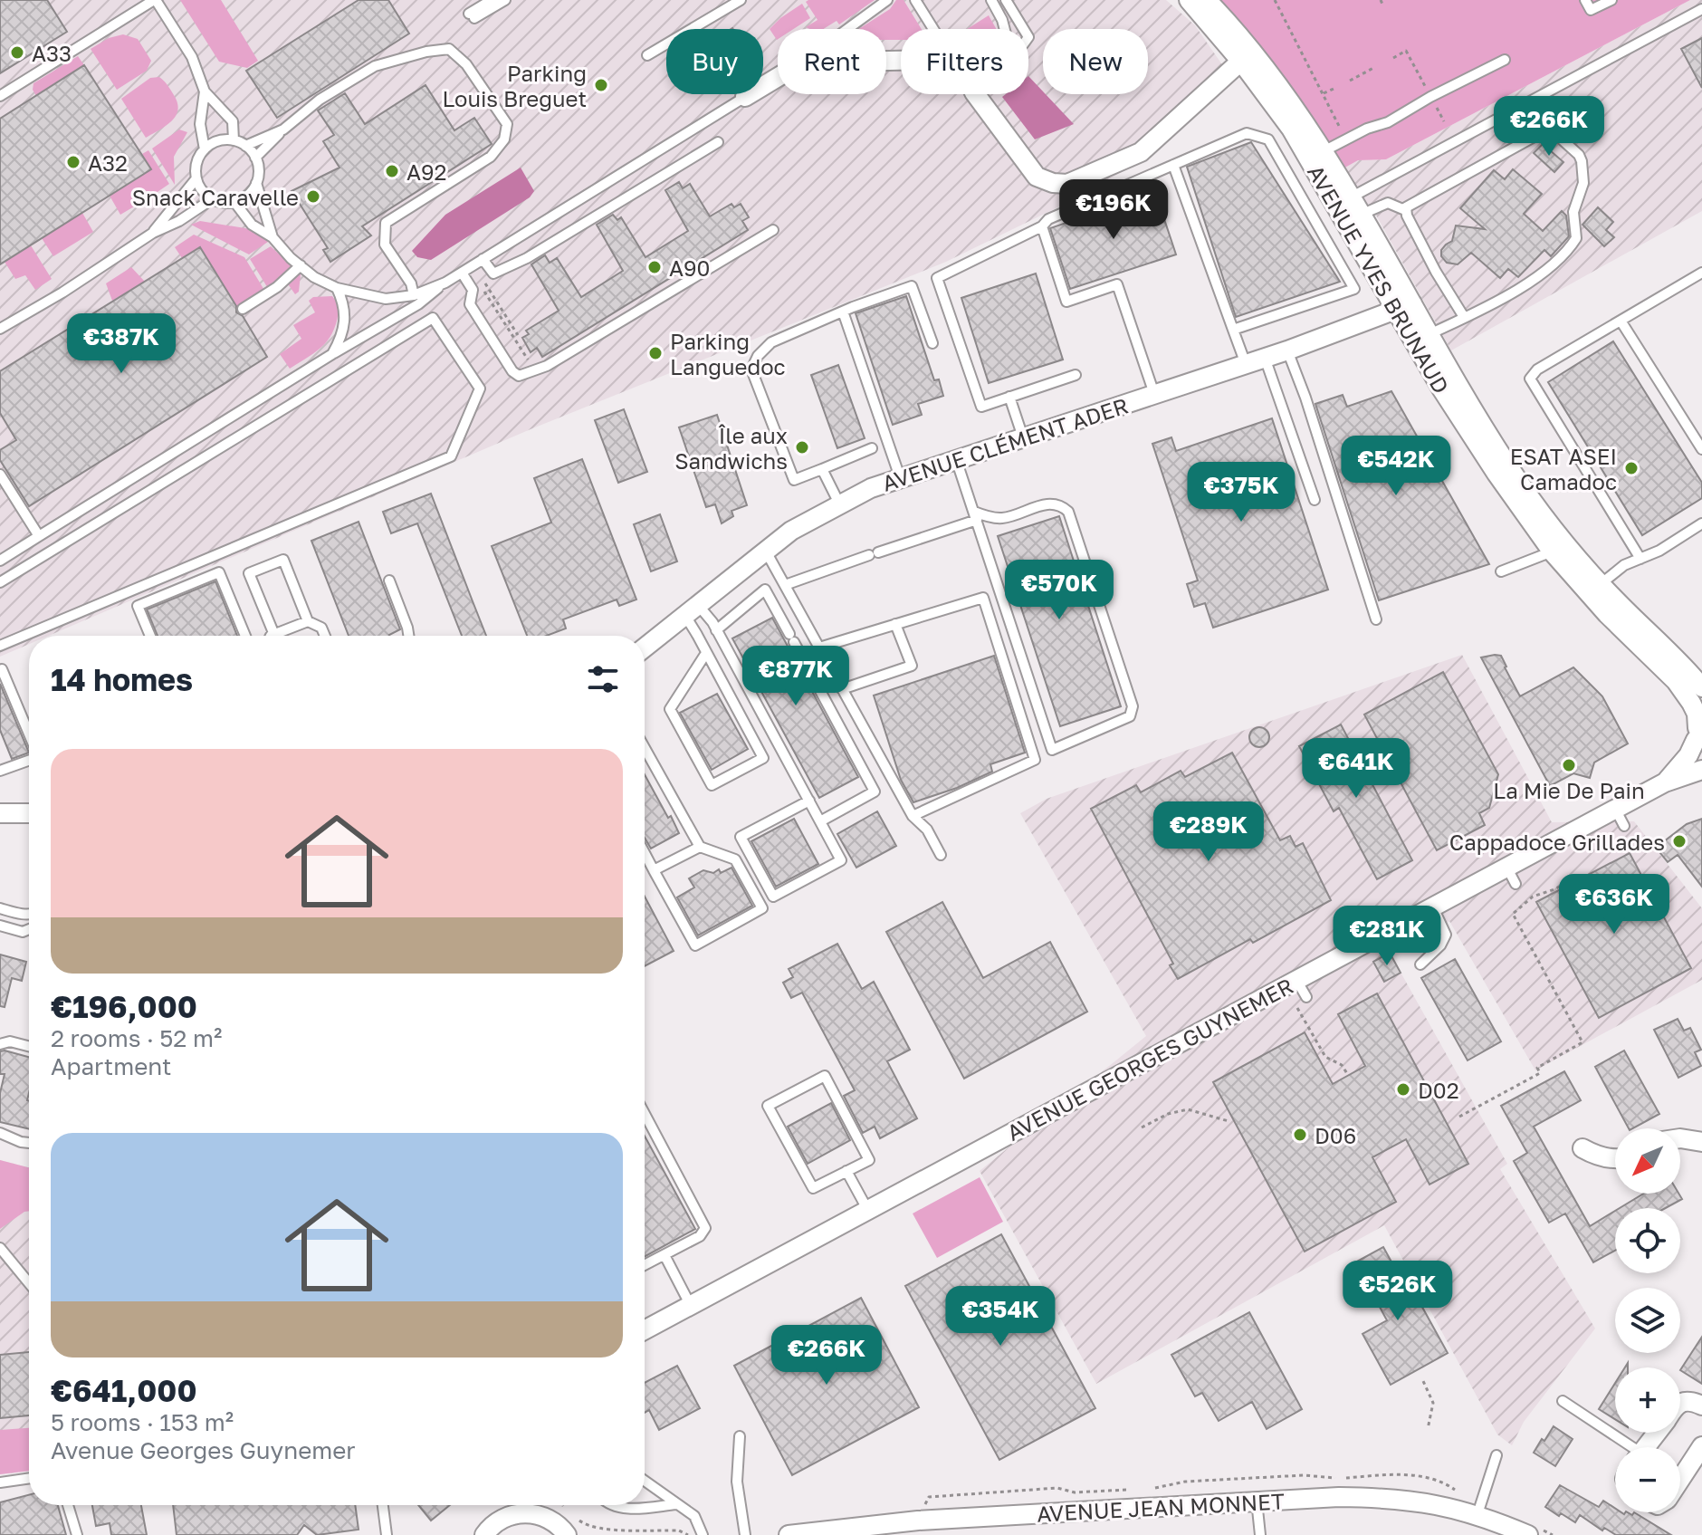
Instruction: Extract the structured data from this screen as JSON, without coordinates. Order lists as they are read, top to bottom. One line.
{"streets":{"street":["AVENUE YVES BRUNAUD","AVENUE CLÉMENT ADER","AVENUE GEORGES GUYNEMER","AVENUE JEAN MONNET"]},"crossings":[["AVENUE YVES BRUNAUD","AVENUE CLÉMENT ADER"],["AVENUE YVES BRUNAUD","AVENUE GEORGES GUYNEMER"]],"places":["A33","Parking Louis Breguet","A32","A92","Snack Caravelle","A90","Parking Languedoc","Île aux Sandwichs","ESAT ASEI Camadoc","La Mie De Pain","Cappadoce Grillades","D02","D06"],"north":"bottom left","page":{"chip":["Buy","Rent","Filters","New"],"price":["€266K","€196K","€387K","€542K","€375K","€570K","€877K","€641K","€289K","€636K","€281K","€526K","€354K","€266K"],"heading":"14 homes","list":[{"name":"€196,000","note":"2 rooms · 52 m² · Apartment"},{"name":"€641,000","note":"5 rooms · 153 m² · Avenue Georges Guynemer"}],"map_buttons":["+","−"]}}
